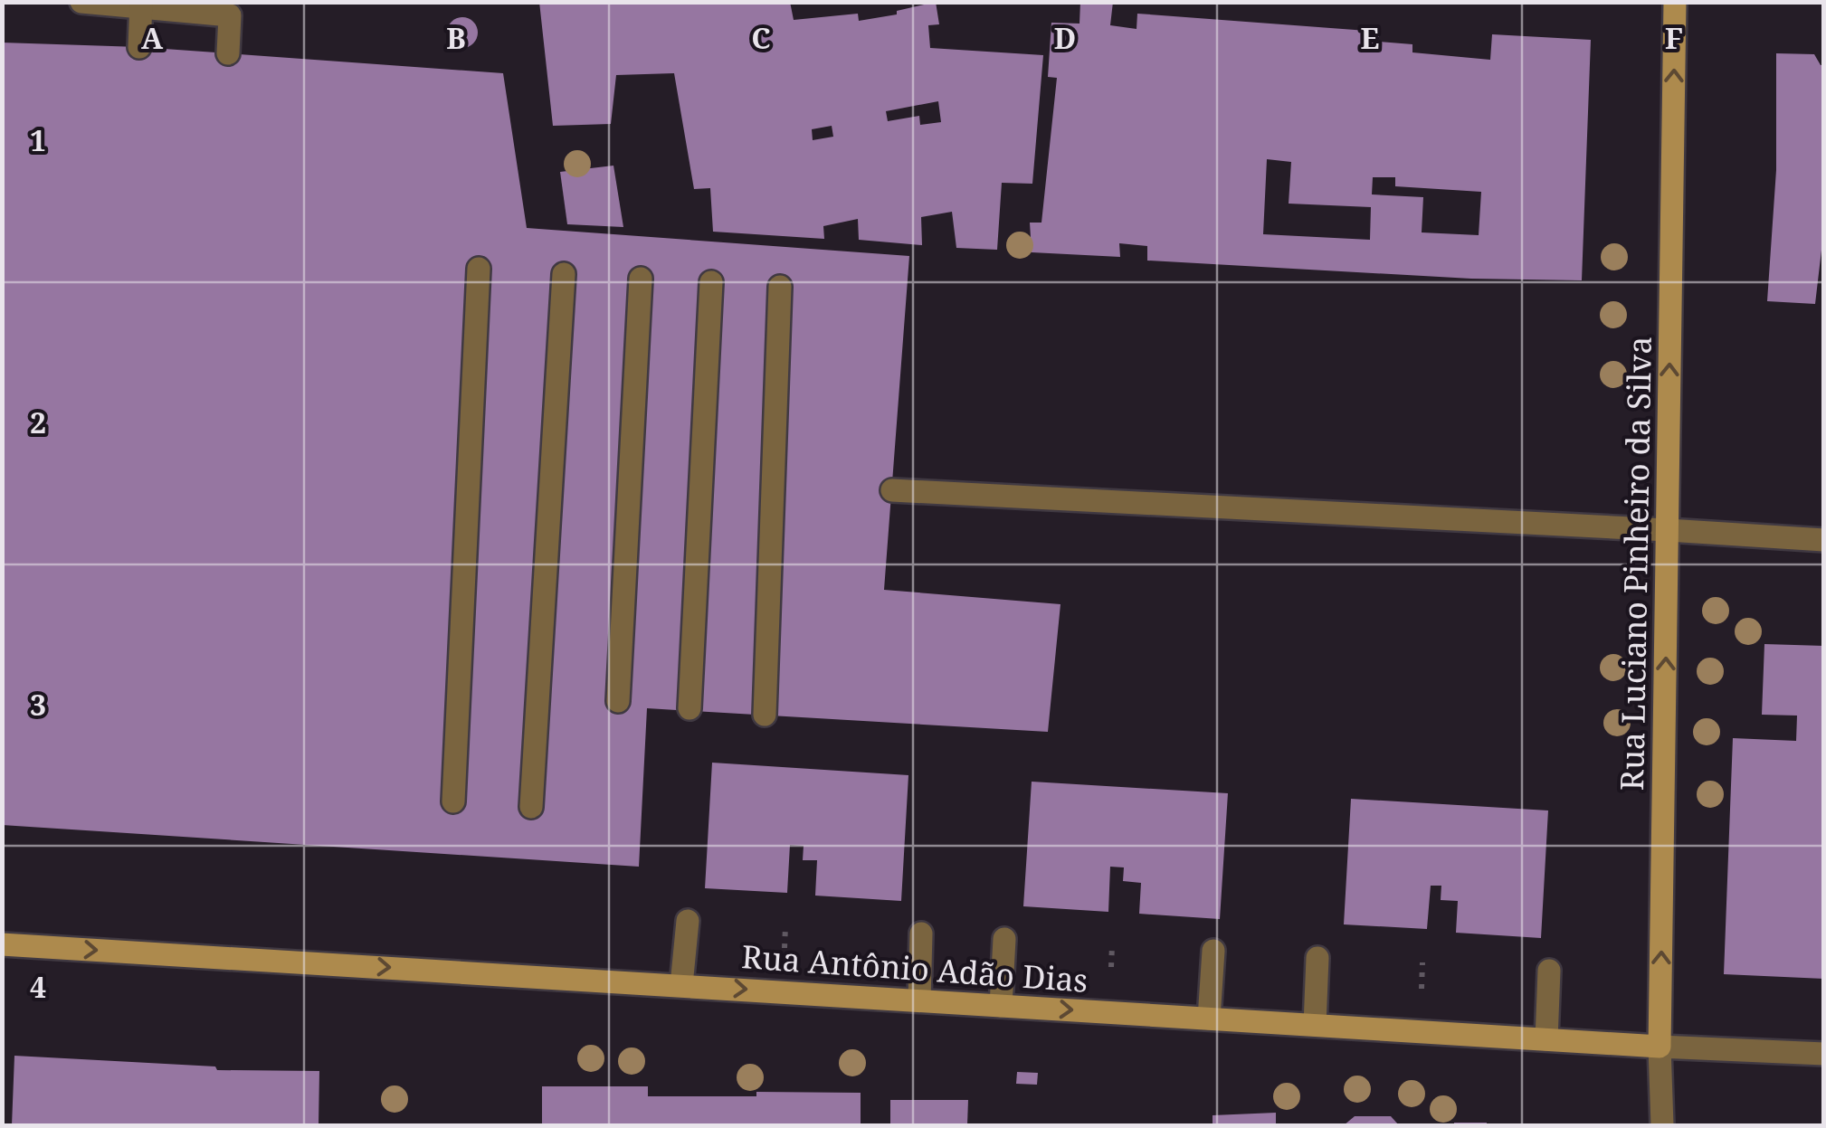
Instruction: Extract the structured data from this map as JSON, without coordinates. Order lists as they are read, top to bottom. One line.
{"streets":{"main road":["Rua Luciano Pinheiro da Silva","Rua Antônio Adão Dias"]},"crossings":[["Rua Luciano Pinheiro da Silva","Rua Antônio Adão Dias"]],"one_way":["Rua Luciano Pinheiro da Silva","Rua Antônio Adão Dias"],"grid":{"columns":["A","B","C","D","E","F"],"rows":["1","2","3","4"]}}
